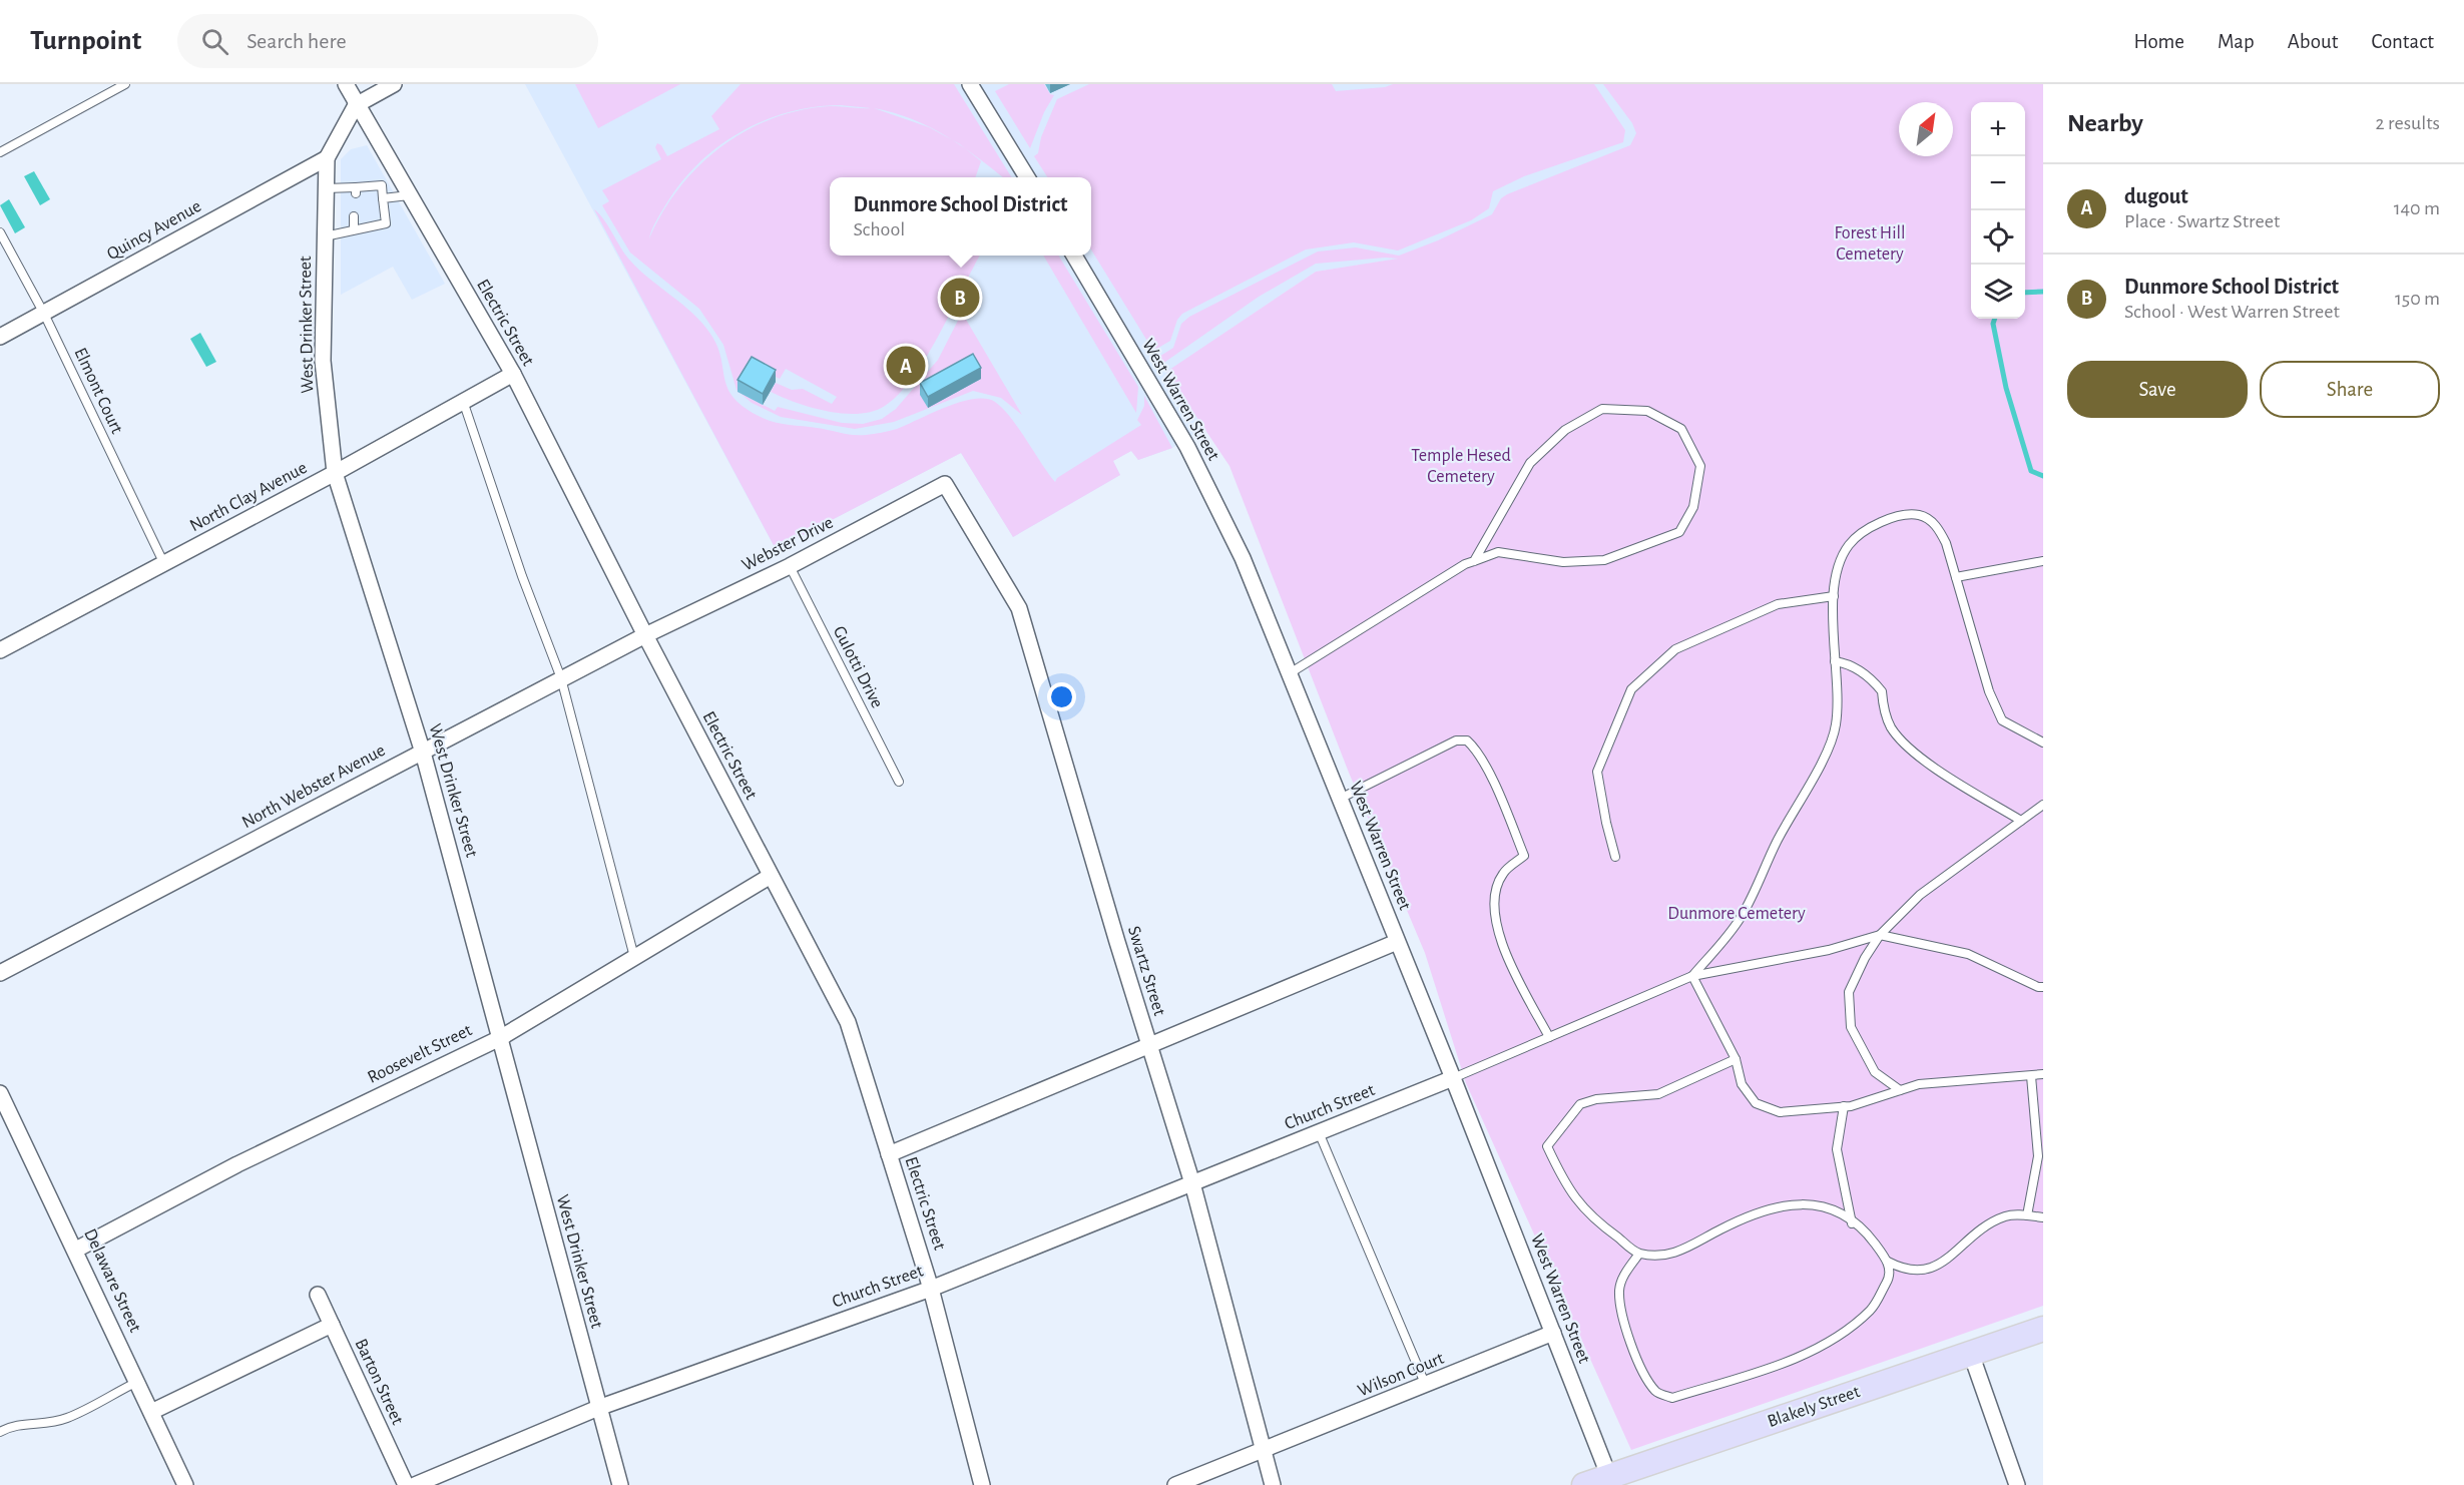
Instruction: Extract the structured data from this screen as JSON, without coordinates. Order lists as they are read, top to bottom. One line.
{"streets":{"main road":["Blakely Street"],"street":["Quincy Avenue","Electric Street","West Drinker Street","West Warren Street","North Clay Avenue","Webster Drive","North Webster Avenue","Swartz Street","Roosevelt Street","Church Street","Delaware Street","Wilson Court","Barton Street"],"lane":["Elmont Court","Gulotti Drive"]},"crossings":[["Quincy Avenue","West Drinker Street"],["Quincy Avenue","Elmont Court"],["Electric Street","West Drinker Street"],["Electric Street","North Clay Avenue"],["Electric Street","Webster Drive"],["Electric Street","North Webster Avenue"],["Electric Street","Roosevelt Street"],["Electric Street","Church Street"],["West Drinker Street","North Clay Avenue"],["West Drinker Street","North Webster Avenue"],["West Drinker Street","Roosevelt Street"],["West Drinker Street","Church Street"],["Elmont Court","North Clay Avenue"],["West Warren Street","Church Street"],["West Warren Street","Wilson Court"],["West Warren Street","Blakely Street"],["Webster Drive","Gulotti Drive"],["Webster Drive","North Webster Avenue"],["Webster Drive","Swartz Street"],["Swartz Street","Church Street"],["Swartz Street","Wilson Court"],["Roosevelt Street","Delaware Street"]],"parks":["Forest Hill Cemetery","Temple Hesed Cemetery","Dunmore Cemetery"],"north":"top right","page":{"header":"Turnpoint","search":"Search here","nav":["Home","Map","About","Contact"],"heading":["Nearby","2 results"],"map_buttons":["+","−"],"list":[{"mark":"A","name":"dugout","note":"Place · Swartz Street","value":"140 m"},{"mark":"B","name":"Dunmore School District","note":"School · West Warren Street","value":"150 m"}],"popup":["Dunmore School District","School"],"pins":["B","A"],"buttons":["Save","Share"]}}
